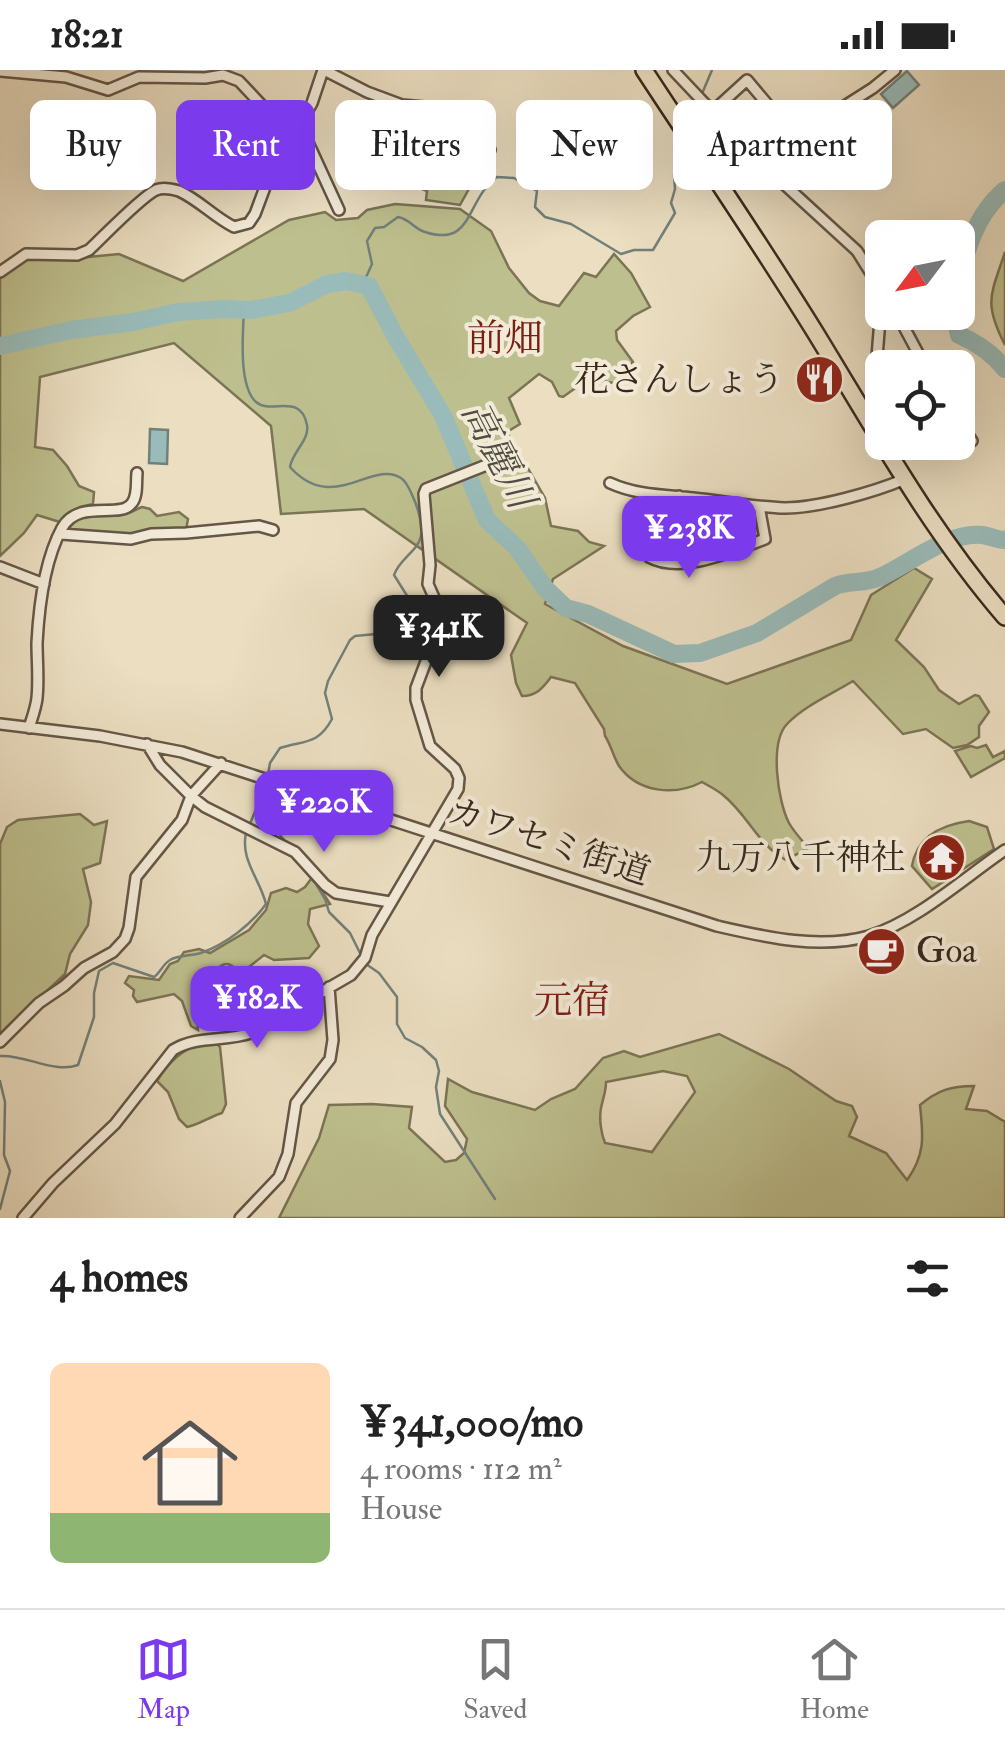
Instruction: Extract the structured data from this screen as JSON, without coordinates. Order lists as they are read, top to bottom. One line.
{"streets":{"street":["カワセミ街道"]},"districts":["前畑","元宿"],"water":["高麗川"],"places":{"restaurant":["花さんしょう"],"temple":["九万八千神社"],"cafe":["Goa"]},"north":"bottom left","page":{"status":"18:21","chip":["Buy","Rent","Filters","New","Apartment"],"price":["¥238K","¥341K","¥220K","¥182K"],"heading":"4 homes","list":[{"name":"¥341,000/mo","note":"4 rooms · 112 m² · House"}],"tabs":["Map","Saved","Home"]}}
